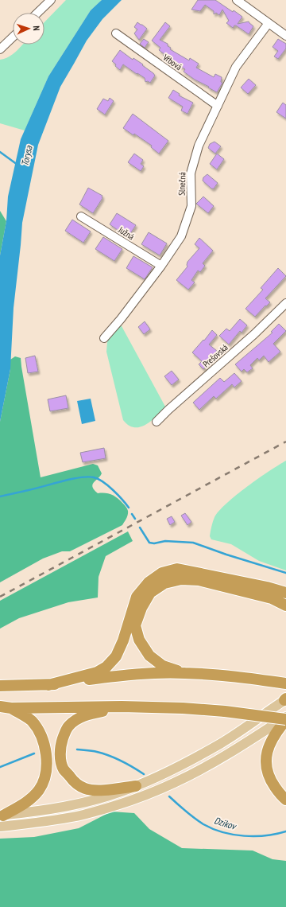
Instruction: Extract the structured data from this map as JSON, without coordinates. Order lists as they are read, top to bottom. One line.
{"streets":{"street":["Vŕbová","Slnečná","Južná","Prešovská"]},"crossings":[["Vŕbová","Slnečná"],["Slnečná","Južná"]],"water":["Torysa","Dzikov"],"north":"right"}
